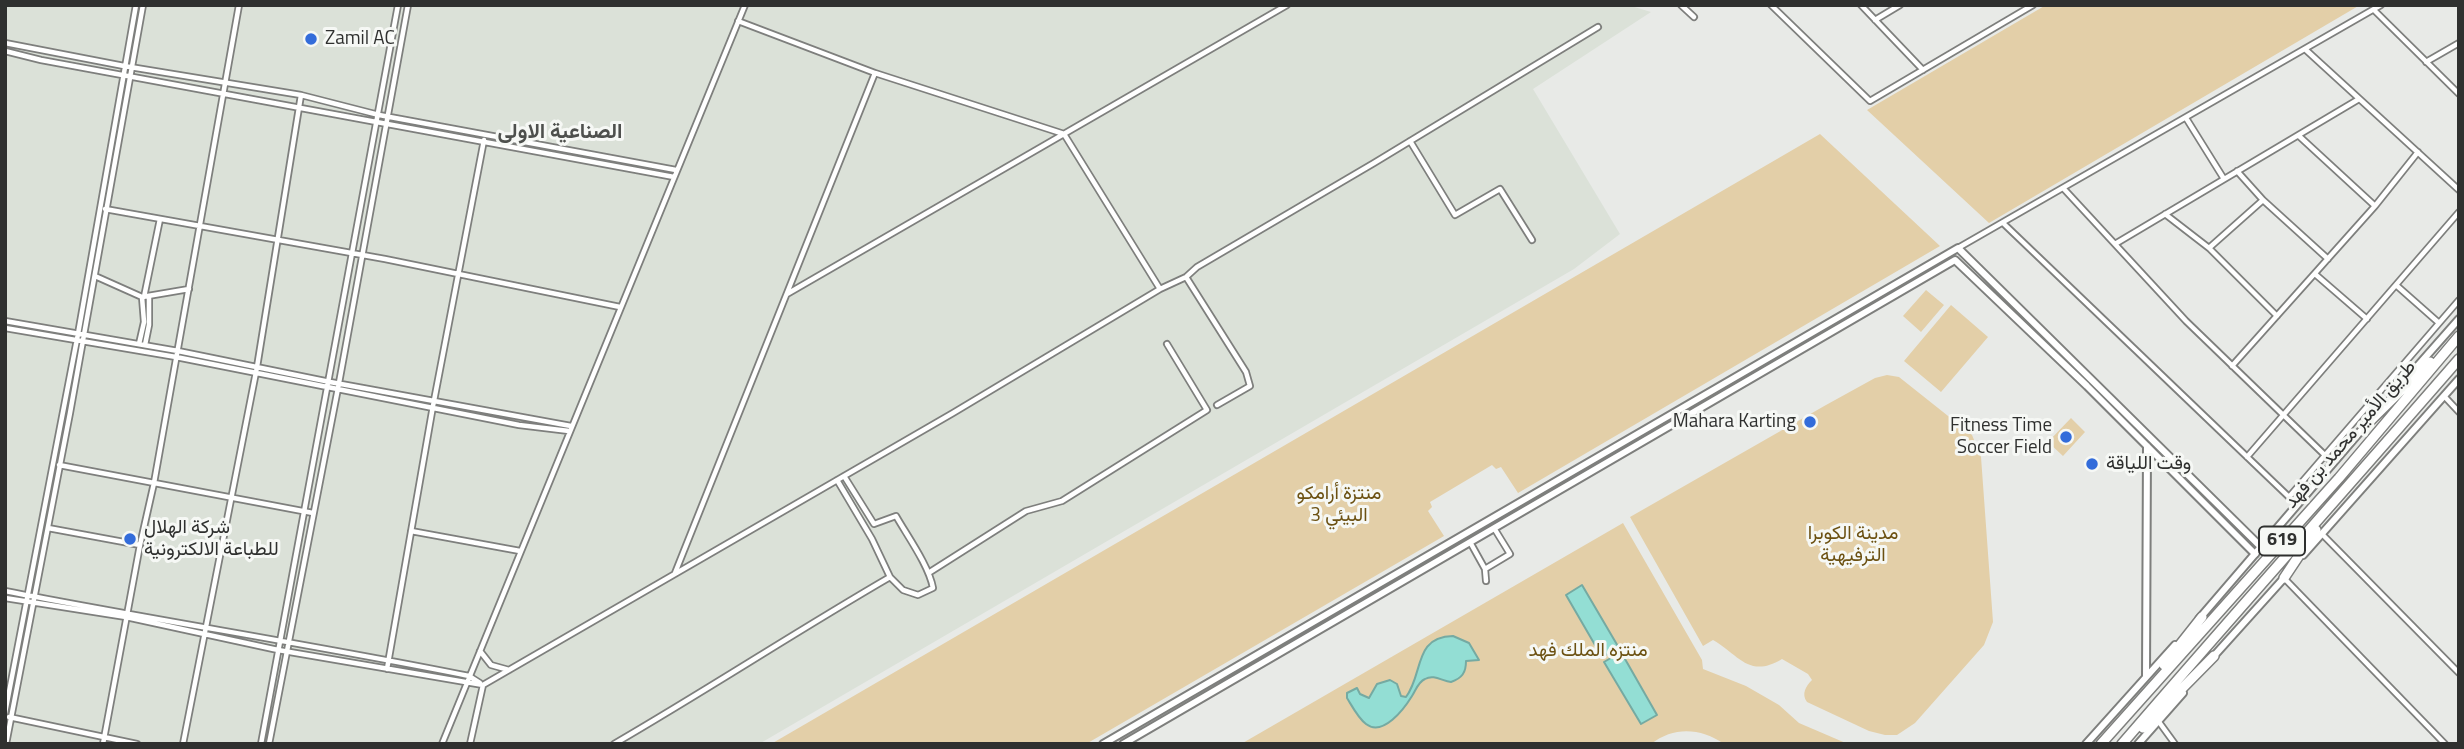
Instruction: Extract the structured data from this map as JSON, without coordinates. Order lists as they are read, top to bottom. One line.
{"streets":{"highway":["طريق الأمير محمد بن فهد","619"]},"districts":["الصناعية الاولى"],"parks":["منتزة أرامكو البيئي 3","مدينة الكوبرا الترفيهية","منتزه الملك فهد"],"places":["Zamil AC","Mahara Karting","Fitness Time Soccer Field","وقت اللياقة","شركة الهلال للطباعة الالكترونية"]}
